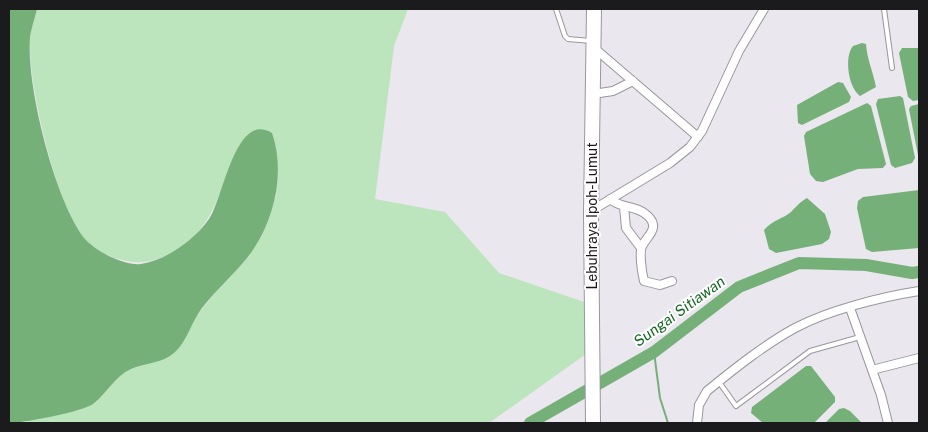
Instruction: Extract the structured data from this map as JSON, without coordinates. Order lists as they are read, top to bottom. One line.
{"streets":{"highway":["Lebuhraya Ipoh-Lumut"]},"water":["Sungai Sitiawan"]}
